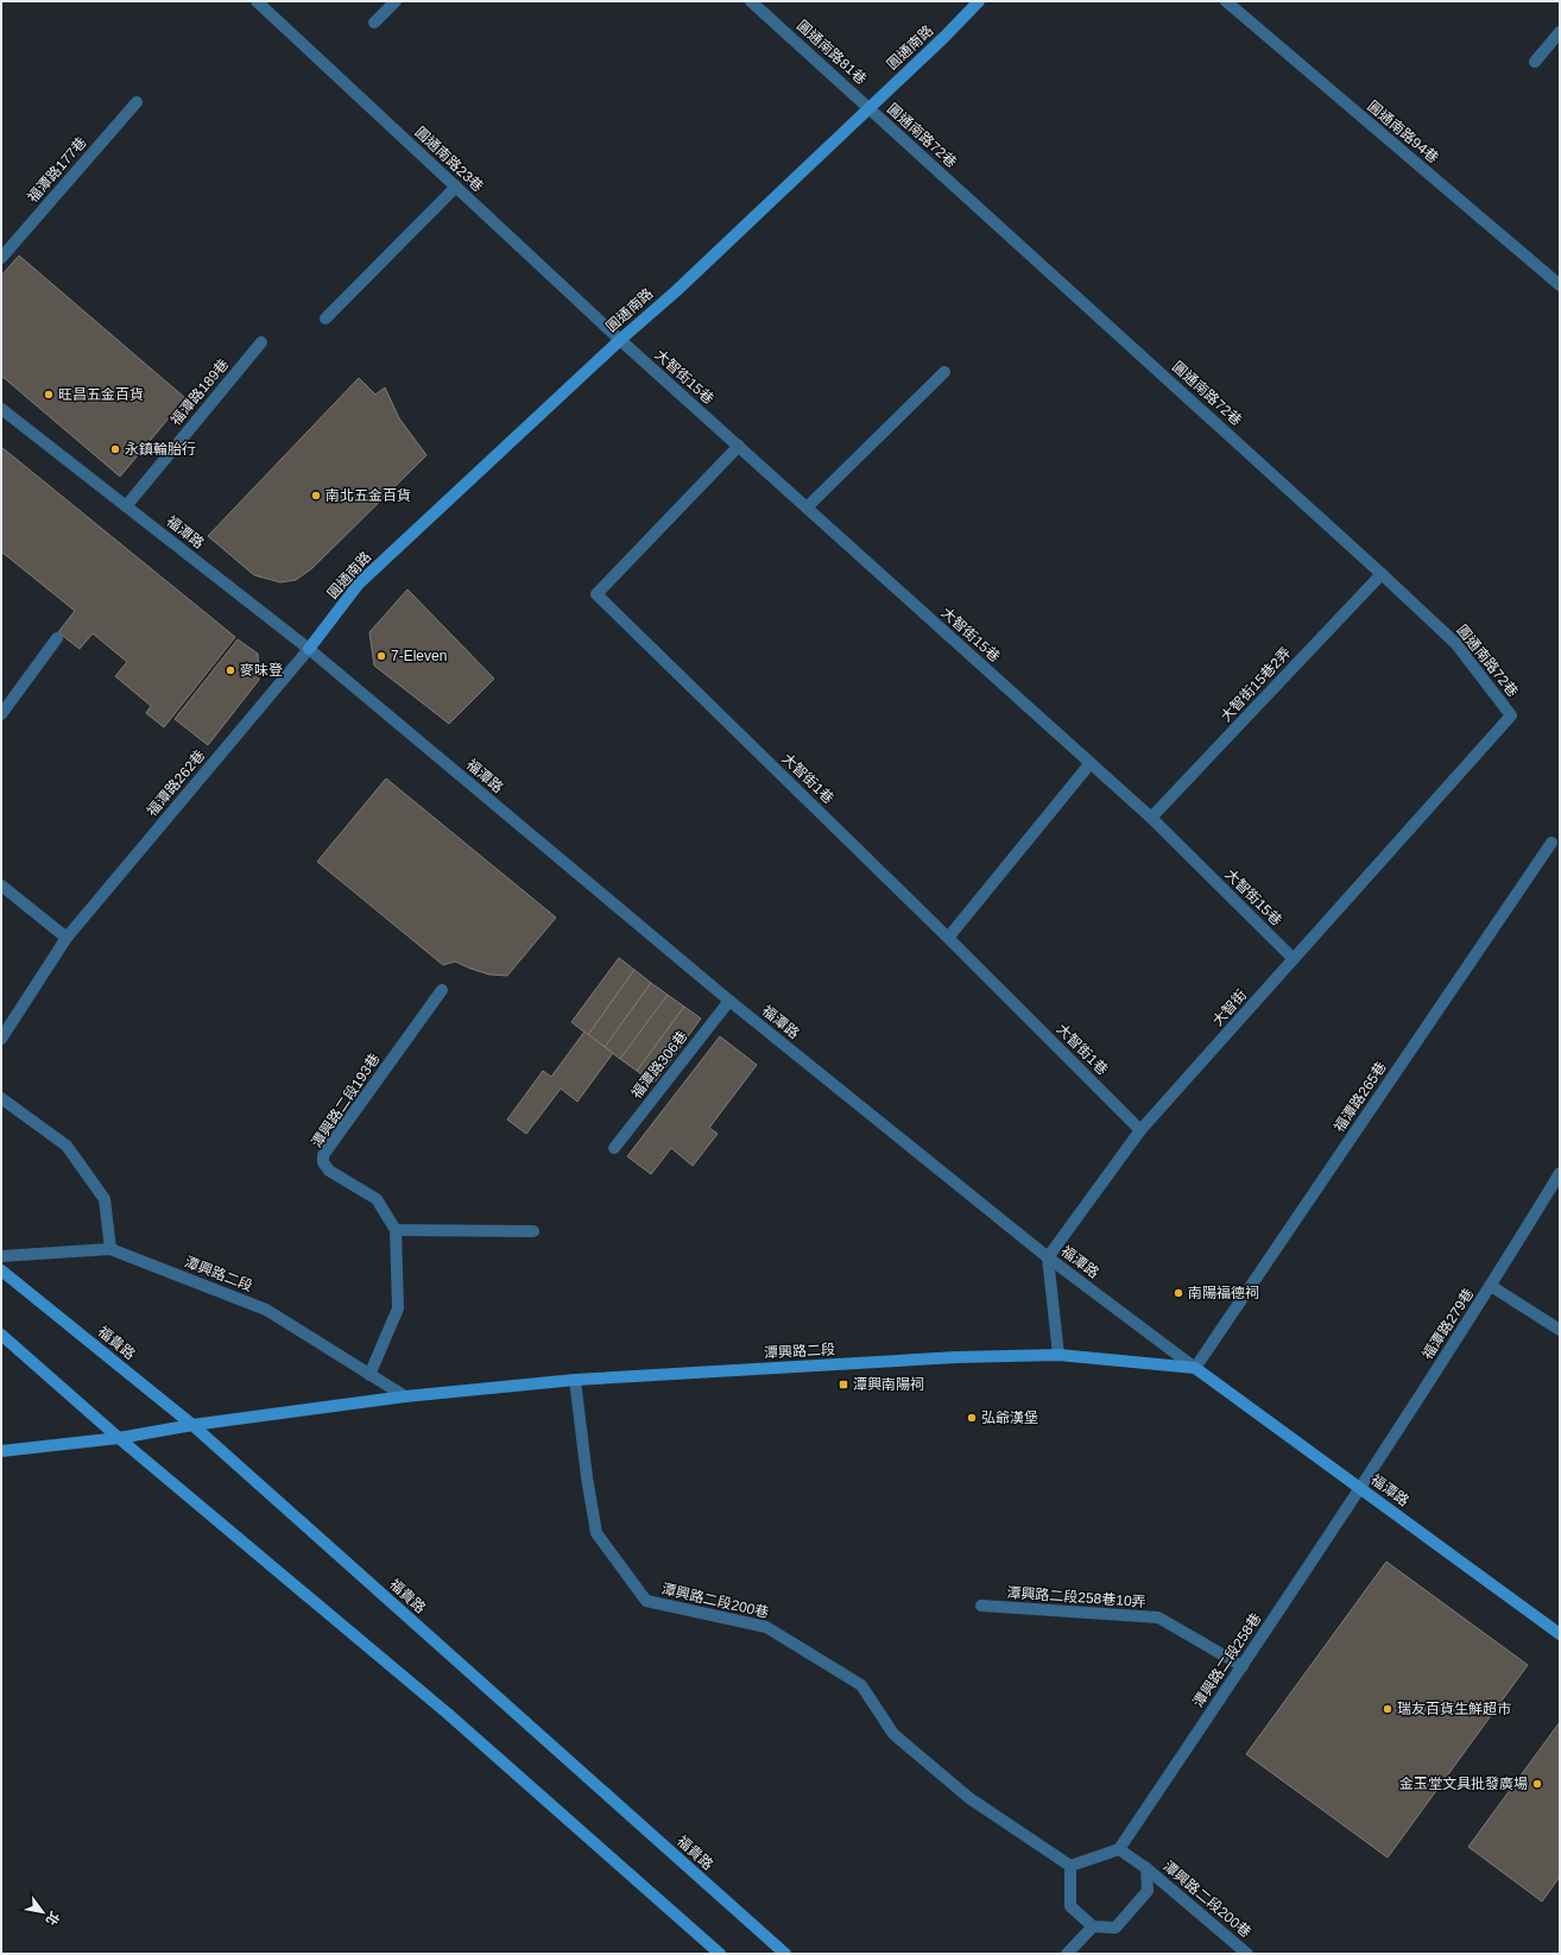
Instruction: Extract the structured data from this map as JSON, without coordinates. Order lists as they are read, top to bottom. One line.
{"streets":{"street":["圓通南路","圓通南路81巷","圓通南路94巷","圓通南路72巷","圓通南路23巷","福潭路177巷","大智街15巷","福潭路189巷","福潭路","大智街15巷2弄","大智街1巷","福潭路262巷","大智街","福潭路306巷","福潭路265巷","潭興路二段193巷","潭興路二段","福潭路279巷","福貴路","潭興路二段258巷10弄","潭興路二段200巷","潭興路二段258巷"]},"crossings":[["圓通南路","圓通南路81巷"],["圓通南路","圓通南路72巷"],["圓通南路","圓通南路23巷"],["圓通南路","大智街15巷"],["圓通南路","福潭路"],["圓通南路","福潭路262巷"],["圓通南路81巷","圓通南路72巷"],["圓通南路72巷","大智街15巷2弄"],["圓通南路72巷","大智街"],["圓通南路23巷","大智街15巷"],["大智街15巷","大智街15巷2弄"],["大智街15巷","大智街1巷"],["大智街15巷","大智街"],["福潭路189巷","福潭路"],["福潭路","福潭路262巷"],["福潭路","大智街"],["福潭路","福潭路306巷"],["福潭路","福潭路265巷"],["福潭路","潭興路二段"],["福潭路","福潭路279巷"],["福潭路","潭興路二段258巷"],["大智街1巷","大智街"],["福潭路265巷","潭興路二段"],["潭興路二段","福貴路"],["潭興路二段","潭興路二段200巷"],["福潭路279巷","潭興路二段258巷"],["潭興路二段258巷10弄","潭興路二段258巷"],["潭興路二段200巷","潭興路二段258巷"]],"places":{"other":["旺昌五金百貨","永鎮輪胎行","南北五金百貨","7-Eleven","麥味登","南陽福德祠","弘爺漢堡","瑞友百貨生鮮超市","金玉堂文具批發廣場"],"transit":["潭興南陽祠"]},"north":"bottom right"}
